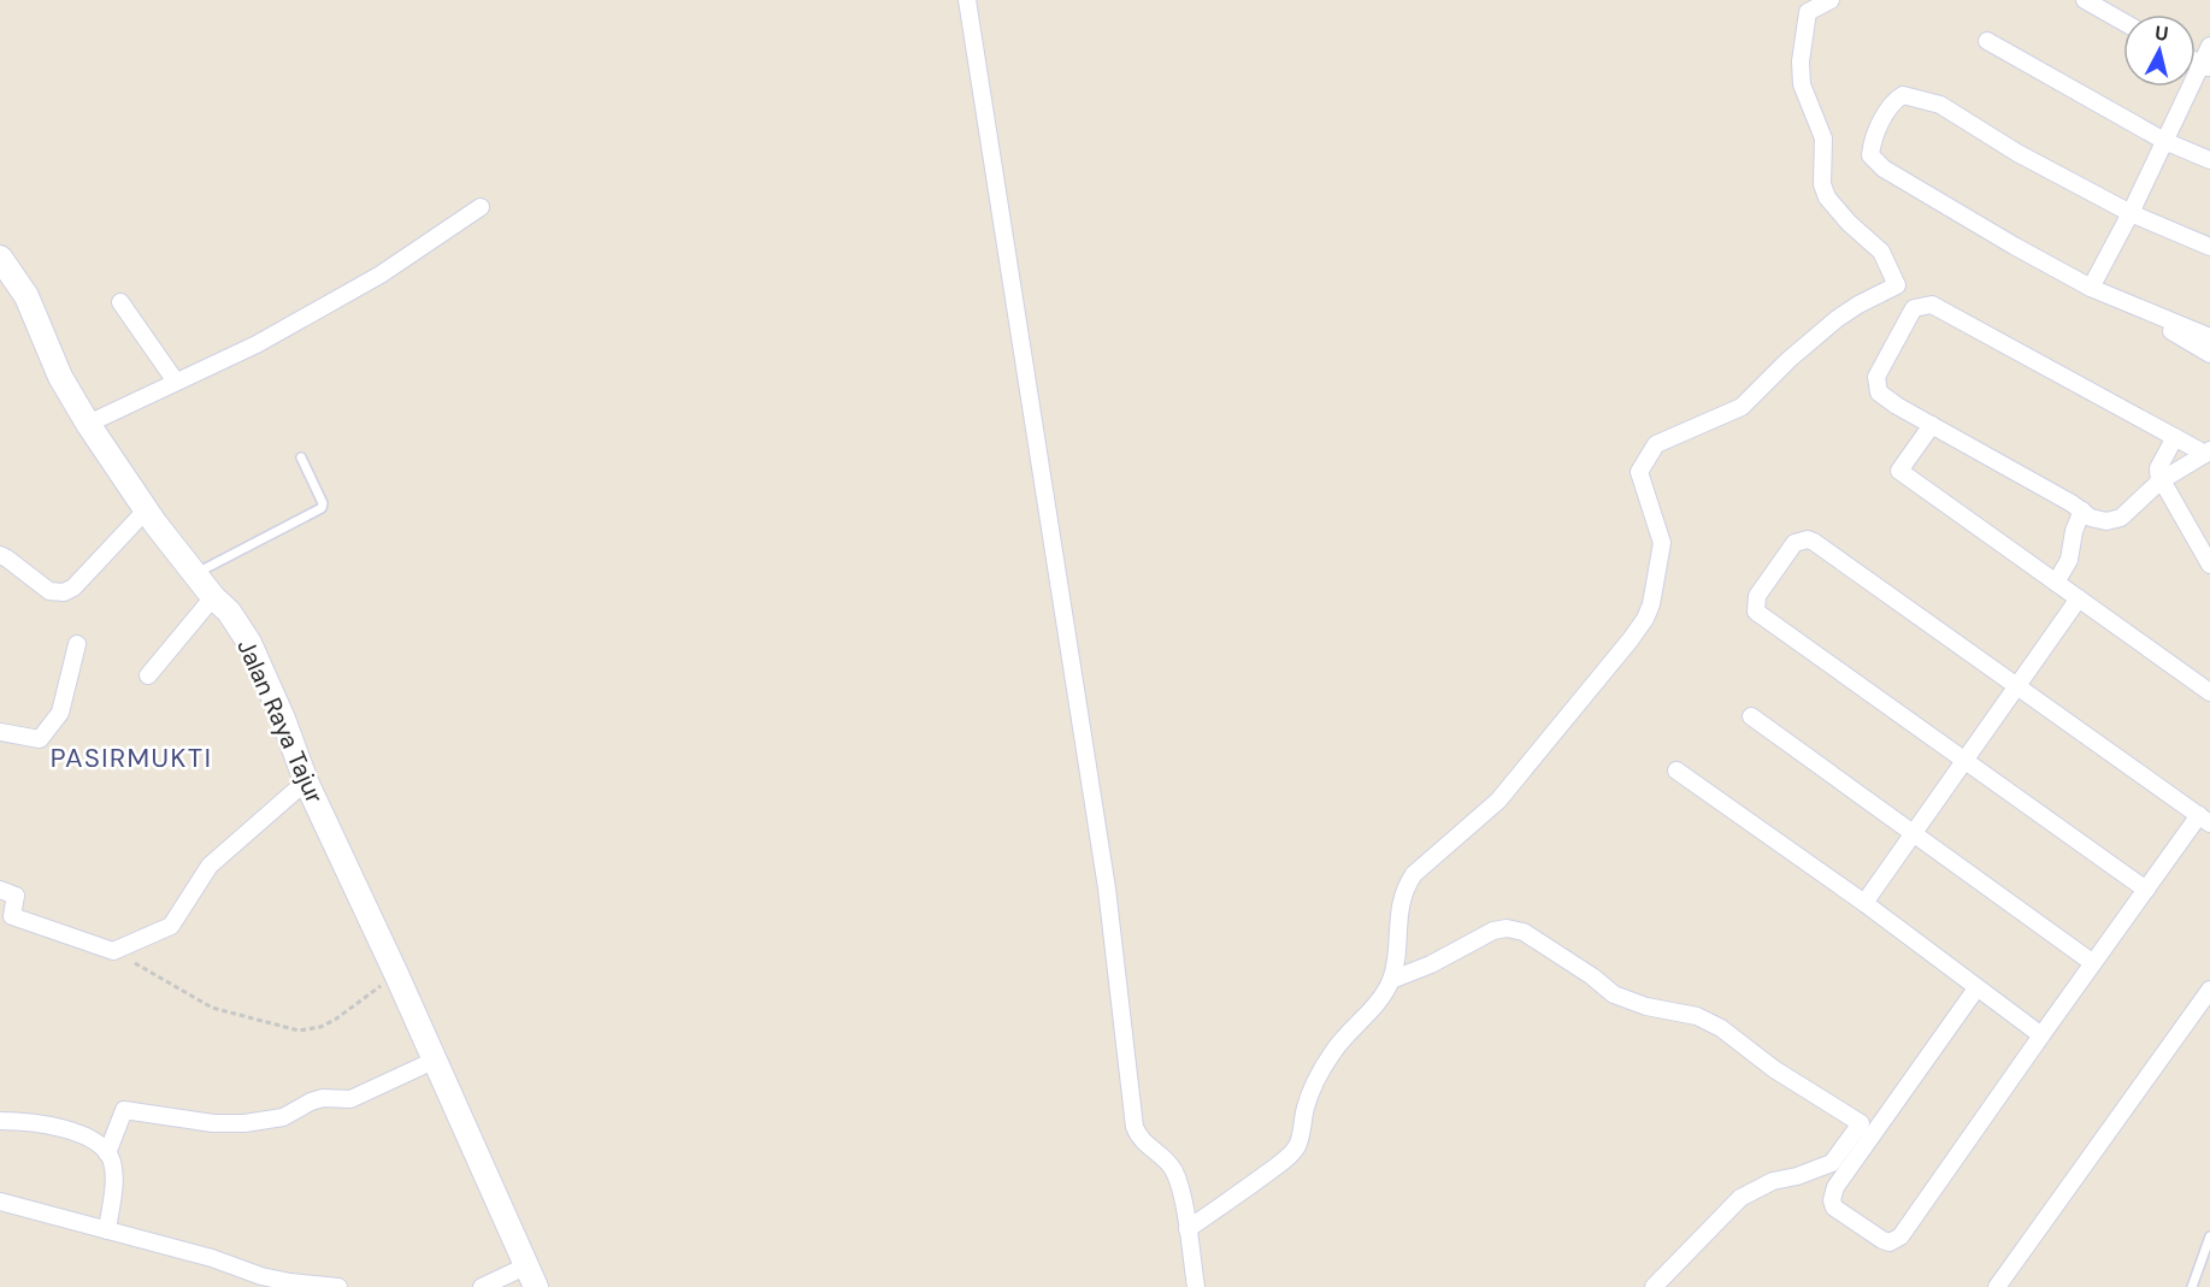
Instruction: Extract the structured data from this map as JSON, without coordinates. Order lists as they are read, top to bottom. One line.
{"streets":{"main road":["Jalan Raya Tajur"]},"districts":["PASIRMUKTI"],"north":"top"}
